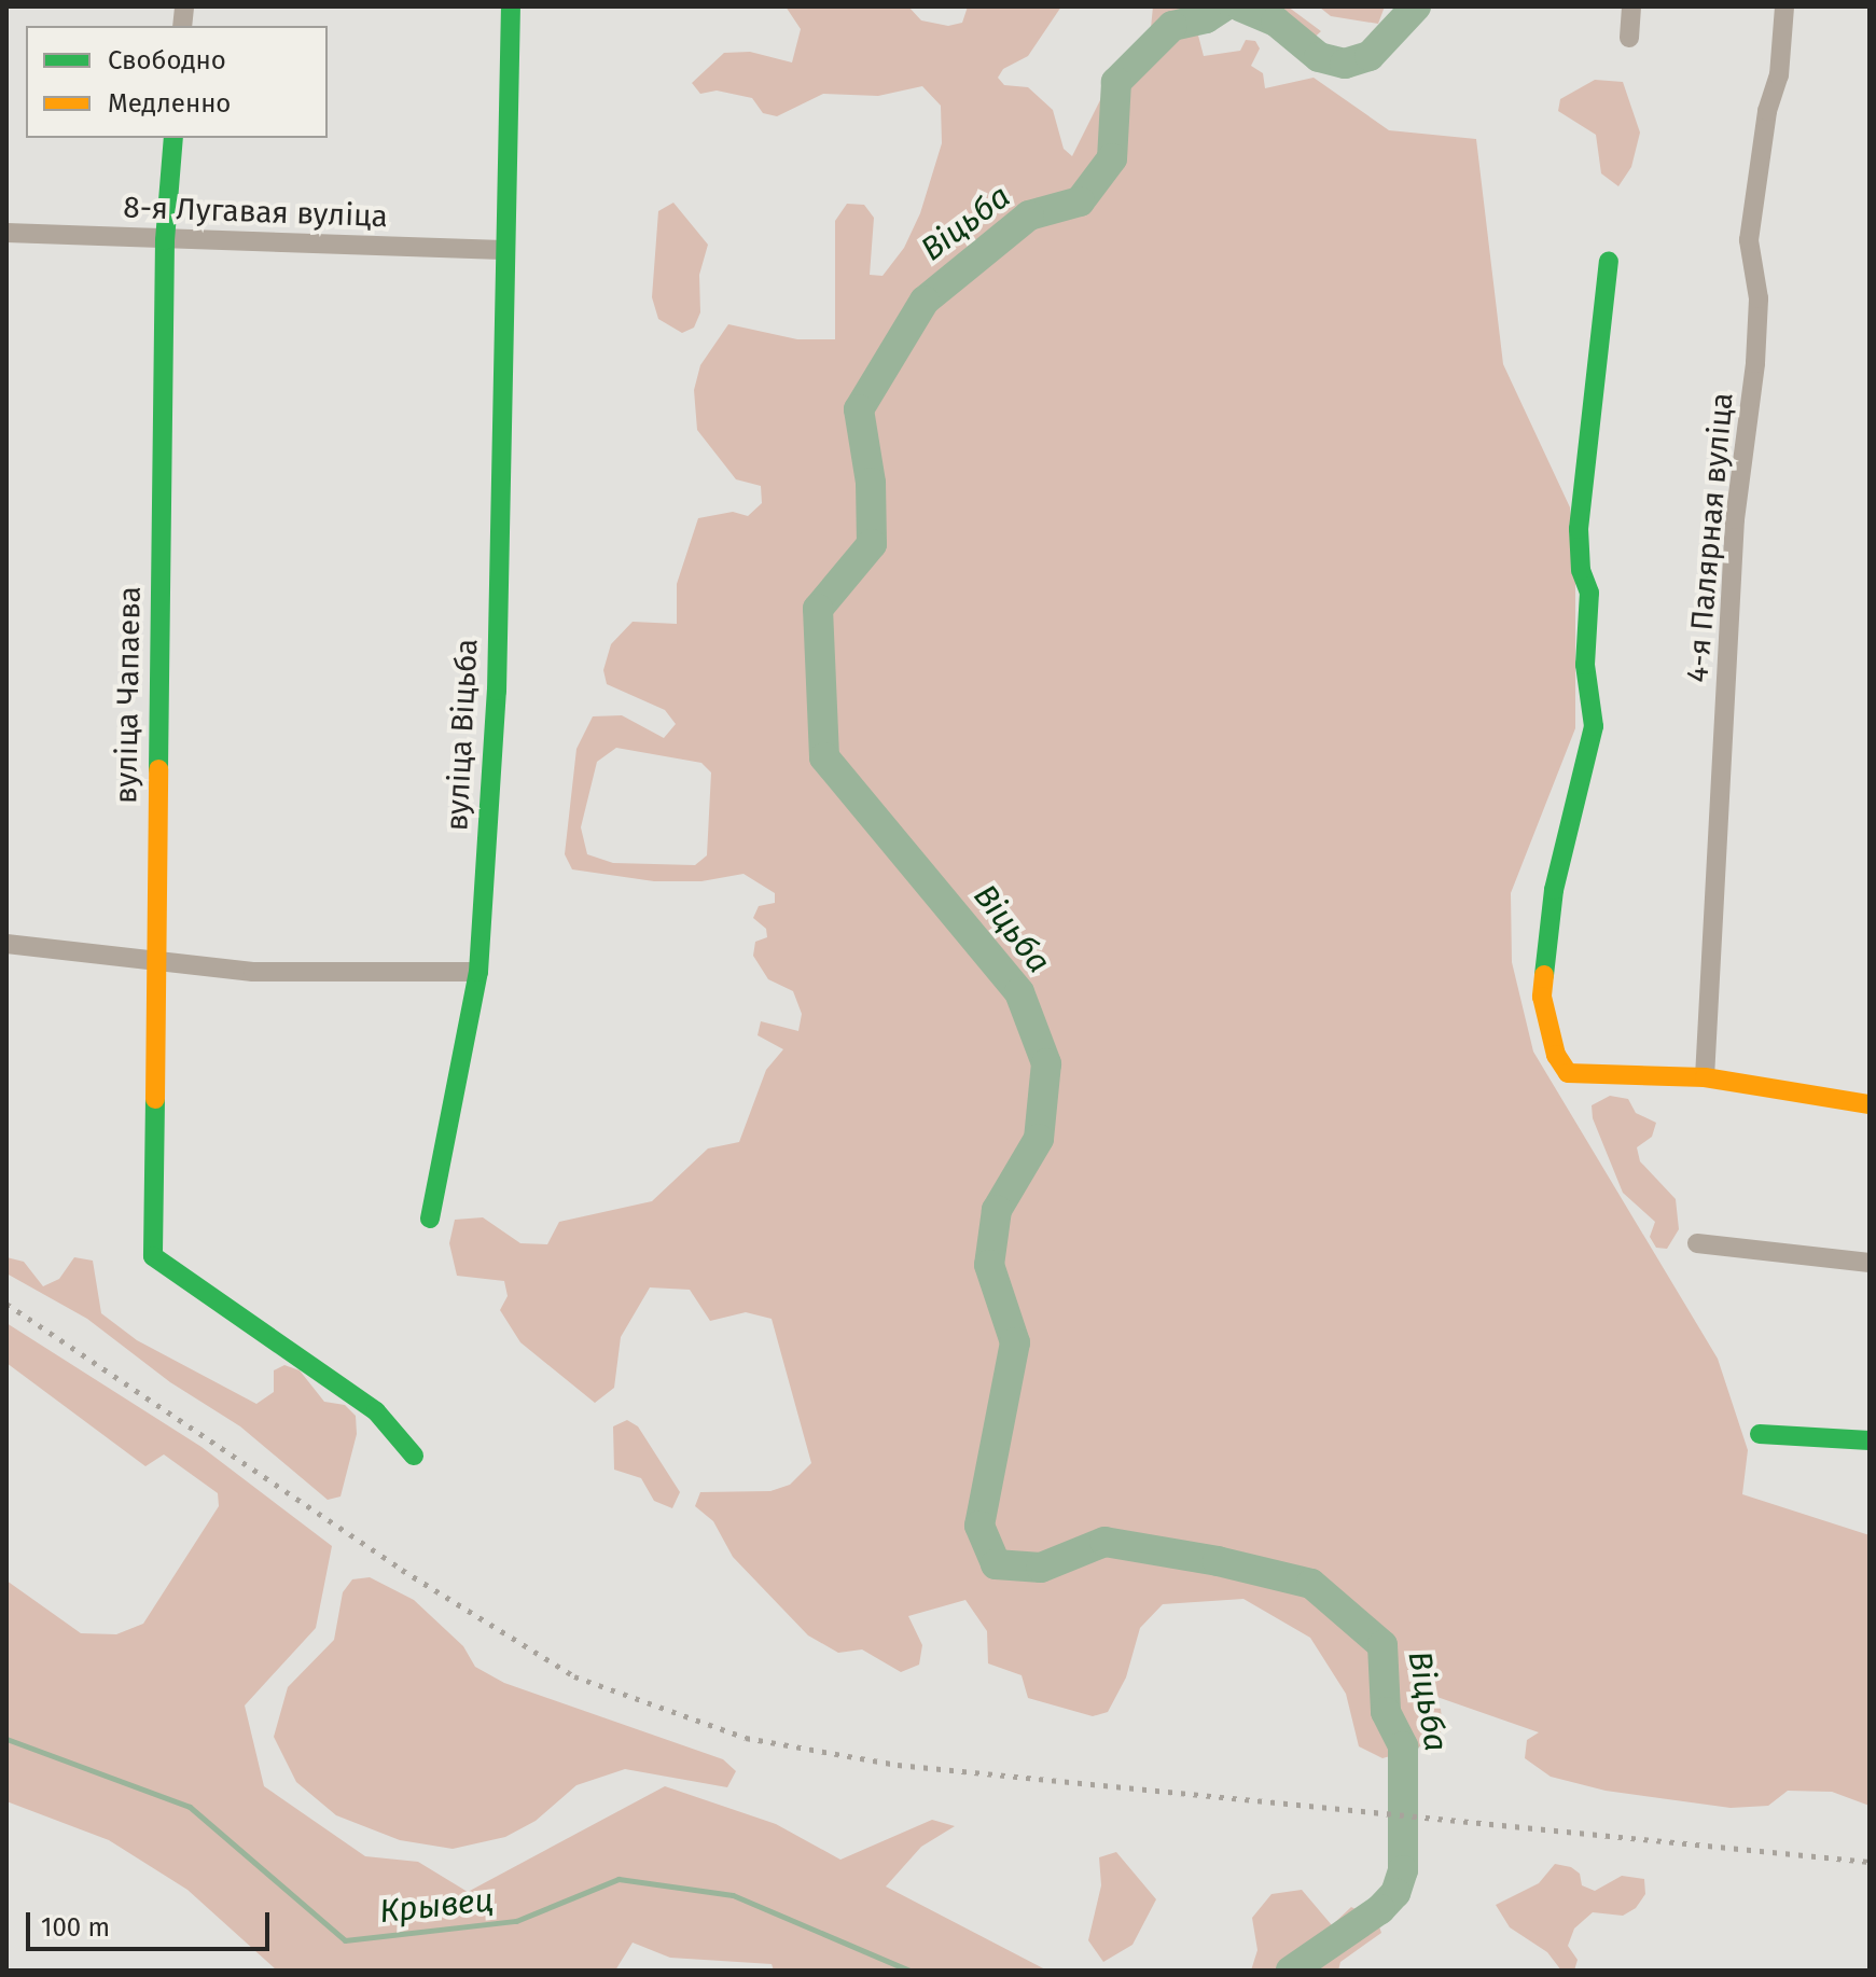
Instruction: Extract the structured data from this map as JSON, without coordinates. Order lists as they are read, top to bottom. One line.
{"streets":{"street":["8-я Лугавая вуліца","4-я Палярная вуліца","вуліца Чапаева","вуліца Віцьба"]},"crossings":[["8-я Лугавая вуліца","вуліца Чапаева"],["8-я Лугавая вуліца","вуліца Віцьба"]],"water":["Віцьба","Крывец"],"legend":["Свободно","Медленно"],"scale_bar":"100 m"}
